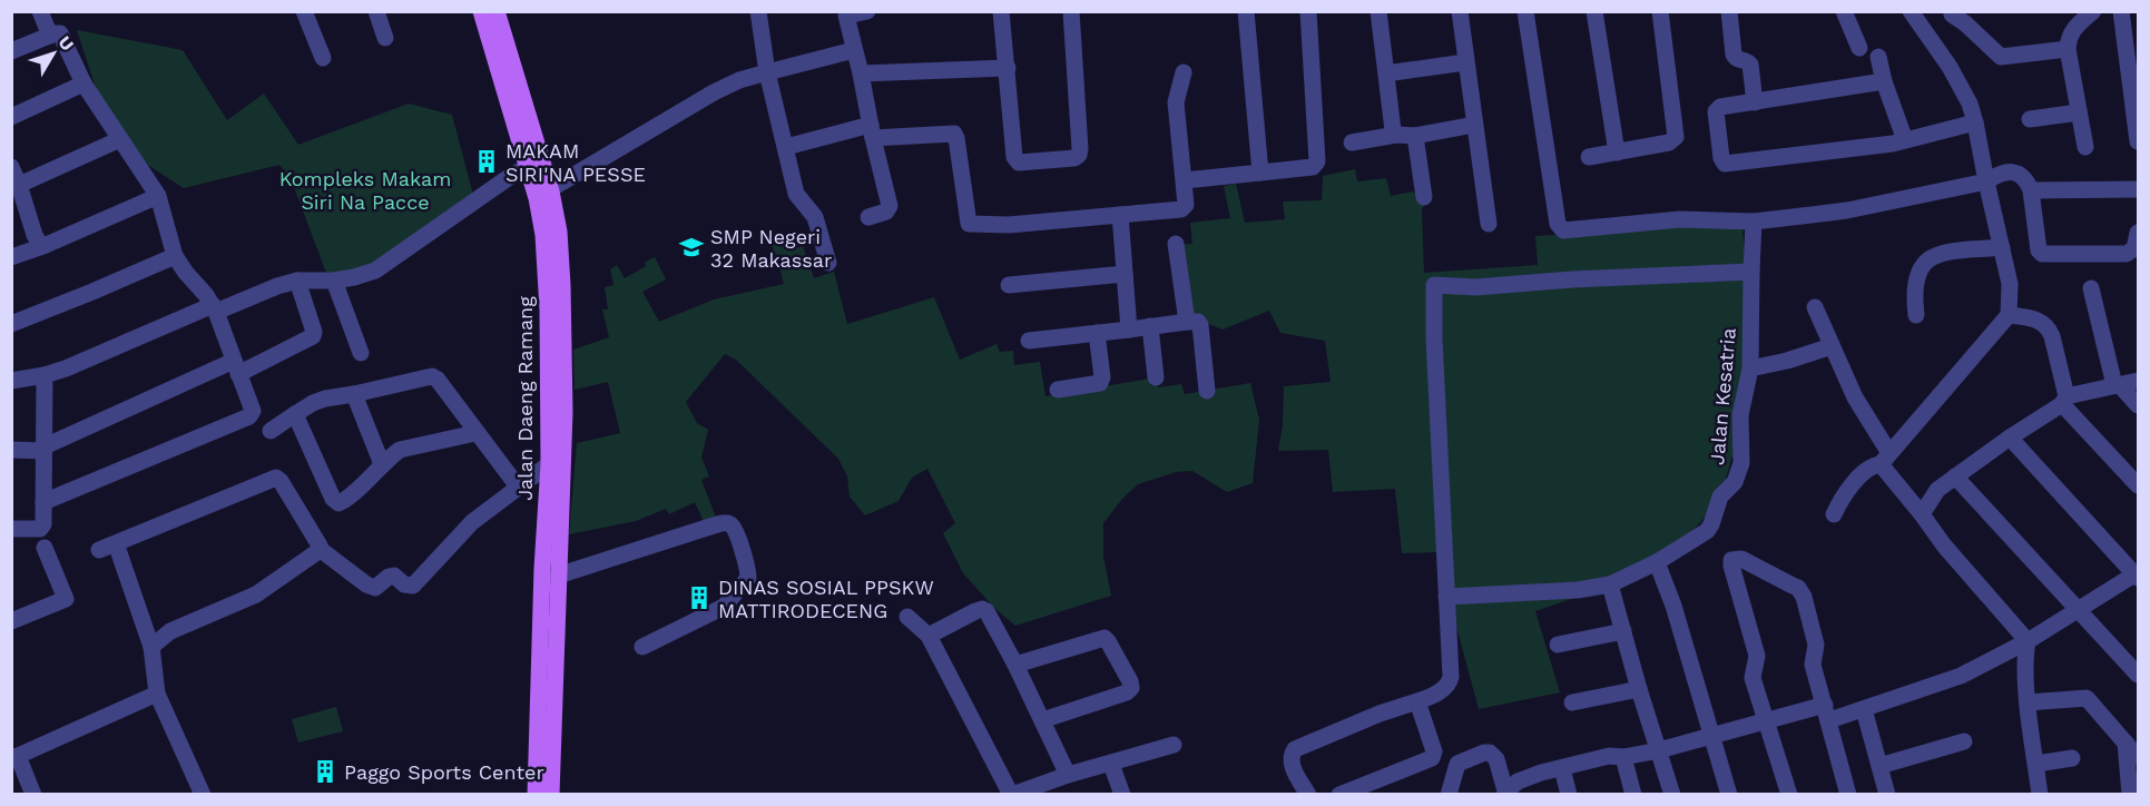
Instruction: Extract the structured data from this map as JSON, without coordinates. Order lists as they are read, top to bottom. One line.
{"streets":{"main road":["Jalan Daeng Ramang"],"street":["Jalan Kesatria"]},"parks":["Kompleks Makam Siri Na Pacce"],"places":{"building":["MAKAM SIRI'NA PESSE","DINAS SOSIAL PPSKW MATTIRODECENG","Paggo Sports Center"],"school or university":["SMP Negeri 32 Makassar"]},"north":"top right"}
